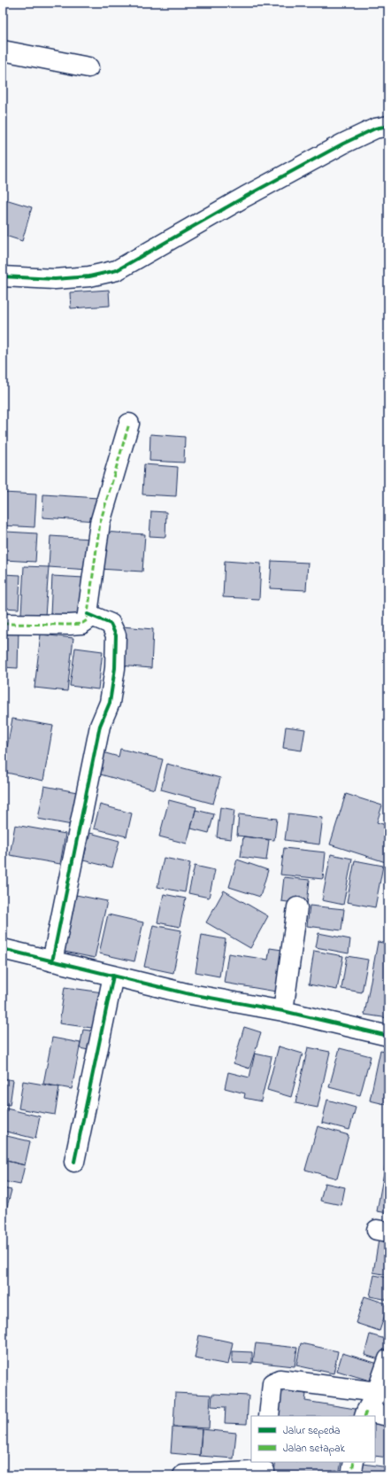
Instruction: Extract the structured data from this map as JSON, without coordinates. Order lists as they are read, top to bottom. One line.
{"legend":["Jalur sepeda","Jalan setapak"]}
